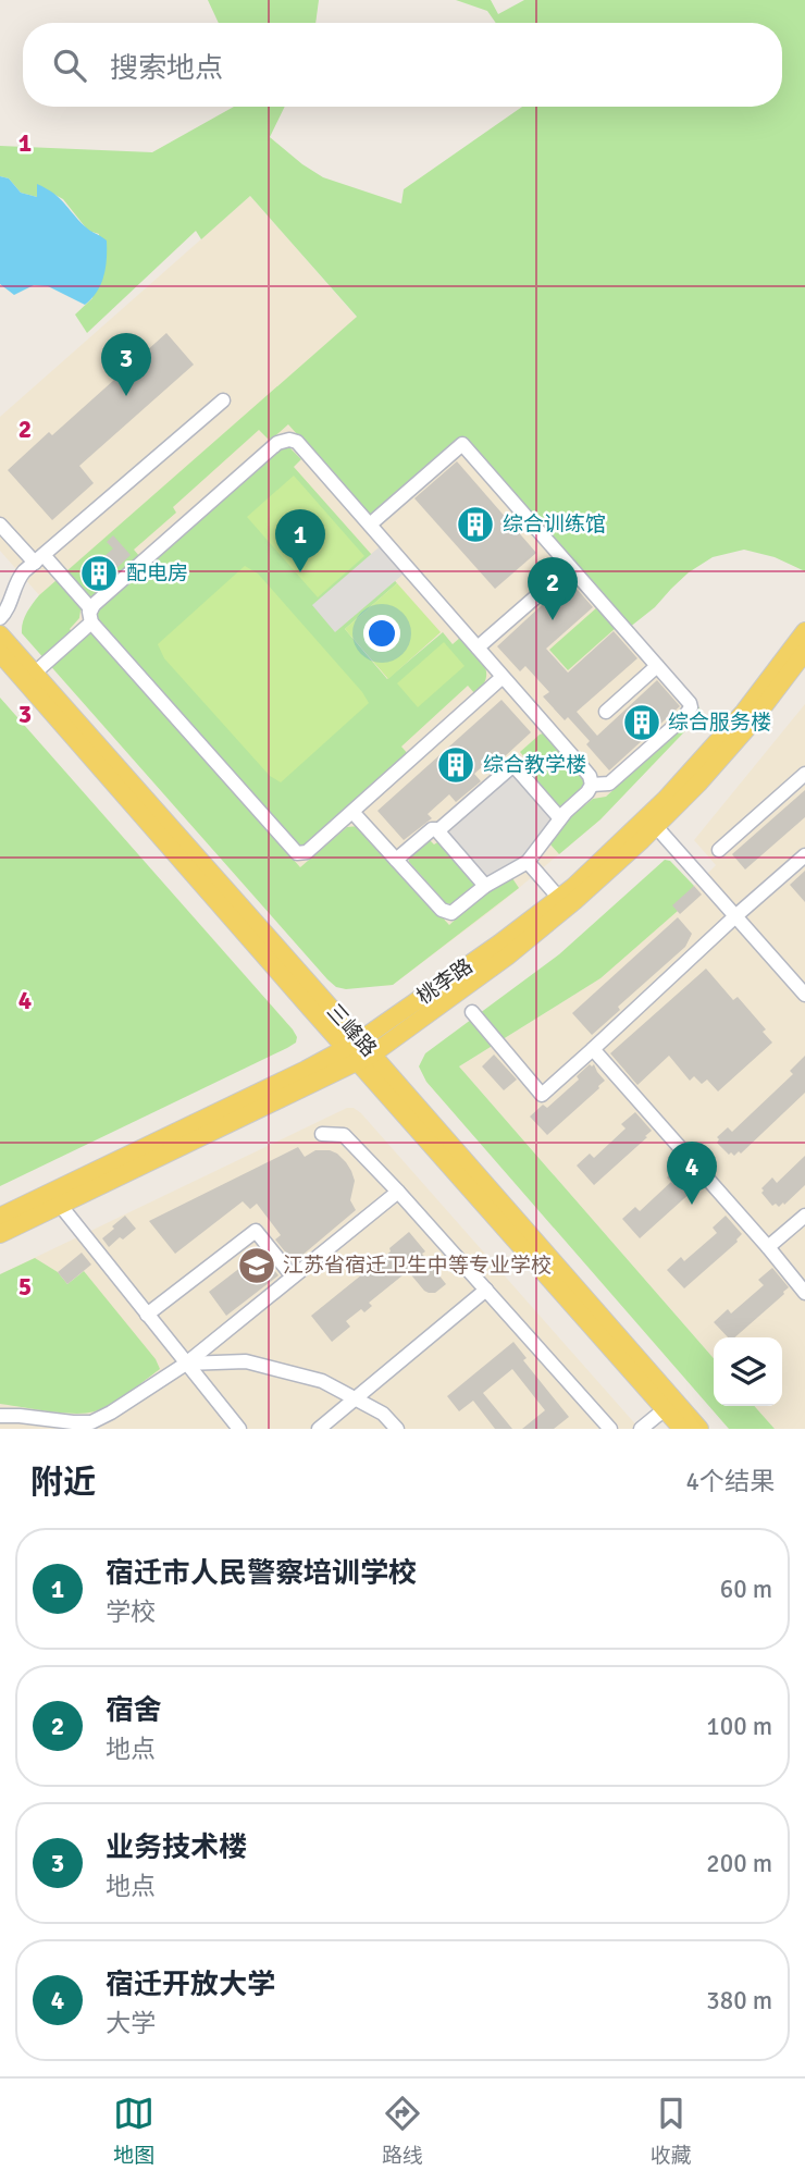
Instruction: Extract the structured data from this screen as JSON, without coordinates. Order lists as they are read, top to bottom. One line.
{"streets":{"main road":["桃李路","三峰路"]},"crossings":[["桃李路","三峰路"]],"places":{"building":["综合训练馆","配电房","综合服务楼","综合教学楼"],"school or university":["江苏省宿迁卫生中等专业学校"]},"page":{"search":"搜索地点","pins":["3","1","2","4"],"heading":["附近","4个结果"],"list":[{"mark":"1","name":"宿迁市人民警察培训学校","note":"学校","value":"60 m"},{"mark":"2","name":"宿舍","note":"地点","value":"100 m"},{"mark":"3","name":"业务技术楼","note":"地点","value":"200 m"},{"mark":"4","name":"宿迁开放大学","note":"大学","value":"380 m"}],"nav":["地图","路线","收藏"]},"grid":{"rows":["1","2","3","4","5"]}}
